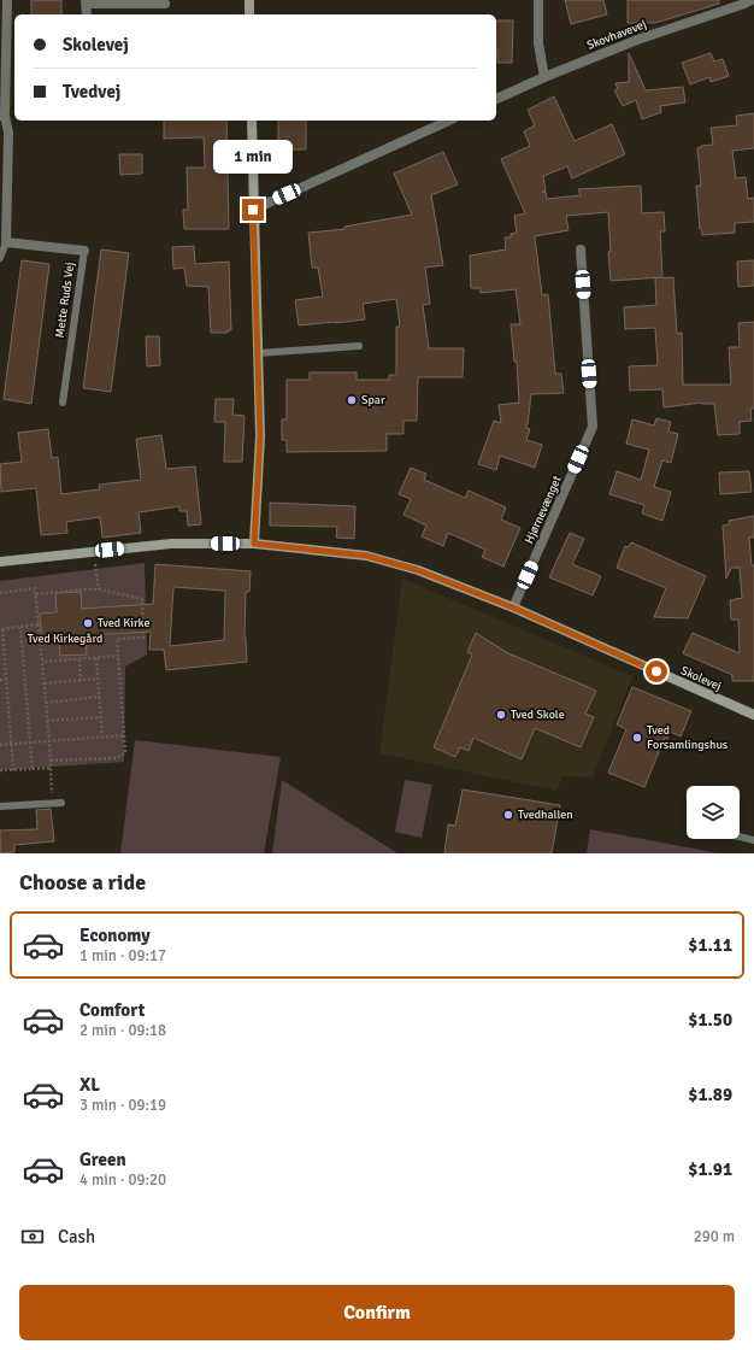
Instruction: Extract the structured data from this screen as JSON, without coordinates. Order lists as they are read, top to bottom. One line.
{"streets":{"street":["Skovhavevej","Mette Ruds Vej","Hjørnevænget","Skolevej"]},"crossings":[["Hjørnevænget","Skolevej"]],"parks":["Tved Kirkegård"],"places":["Spar","Tved Kirke","Tved Skole","Tved Forsamlingshus","Tvedhallen"],"page":{"banner":["Skolevej","Tvedvej"],"bubble":"1 min","heading":"Choose a ride","list":[{"name":"Economy","note":"1 min · 09:17","value":"$1.11"},{"name":"Comfort","note":"2 min · 09:18","value":"$1.50"},{"name":"XL","note":"3 min · 09:19","value":"$1.89"},{"name":"Green","note":"4 min · 09:20","value":"$1.91"}],"pay":["Cash","290 m"],"buttons":"Confirm"}}
